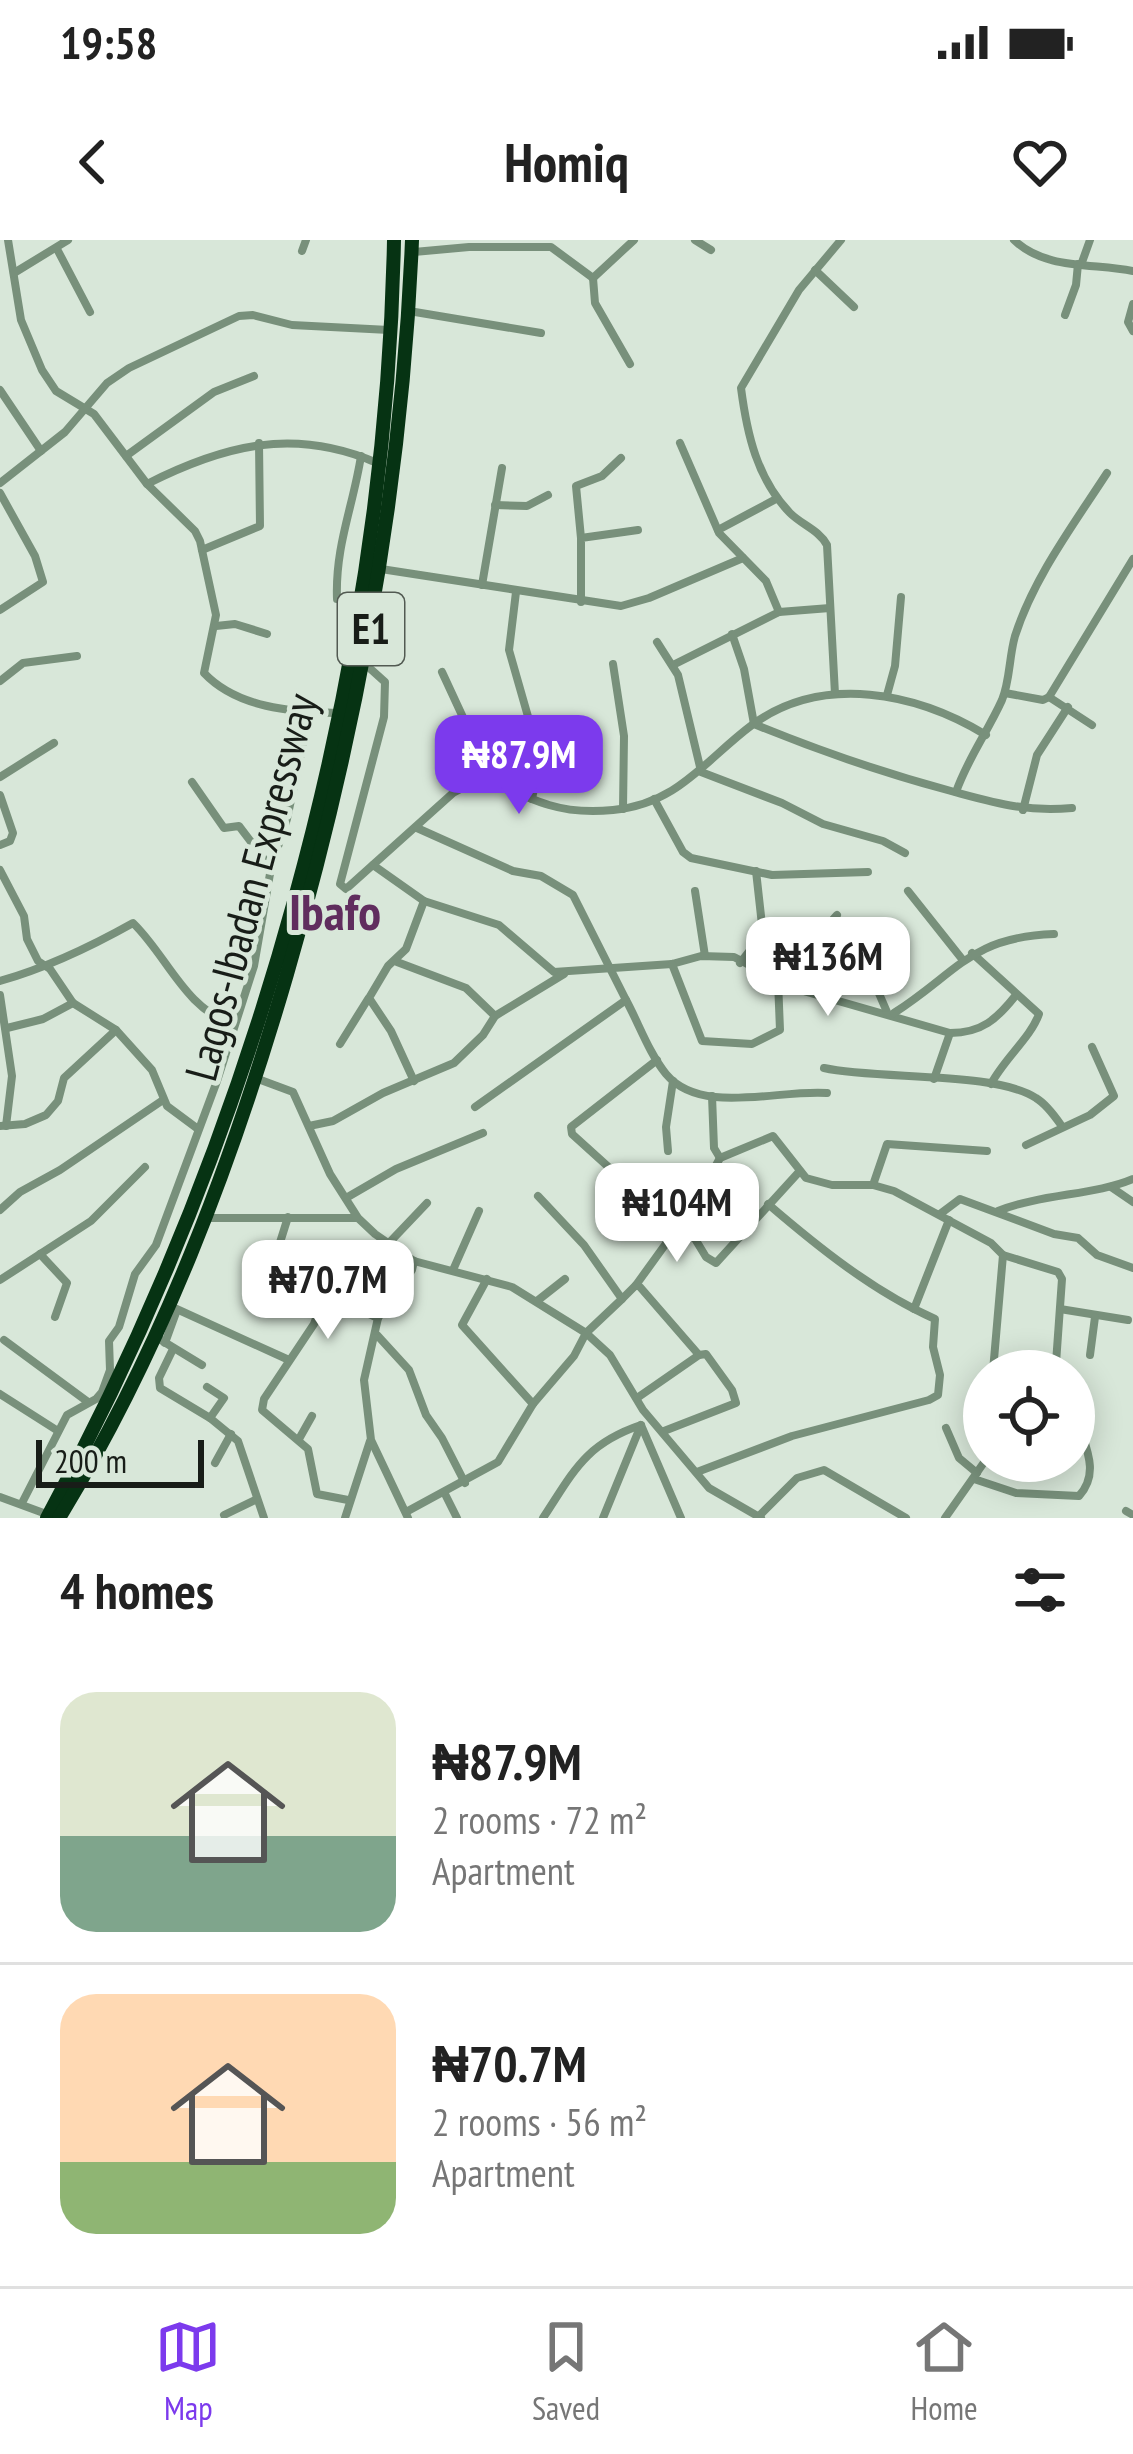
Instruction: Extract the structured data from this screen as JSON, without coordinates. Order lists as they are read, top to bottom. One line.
{"streets":{"highway":["E1","Lagos-Ibadan Expressway"]},"districts":["Ibafo"],"scale_bar":"200 m","page":{"status":"19:58","header":"Homiq","price":["₦87.9M","₦136M","₦104M","₦70.7M"],"scale":"200 m","heading":"4 homes","list":[{"name":"₦87.9M","note":"2 rooms · 72 m² · Apartment"},{"name":"₦70.7M","note":"2 rooms · 56 m² · Apartment"}],"tabs":["Map","Saved","Home"]}}
